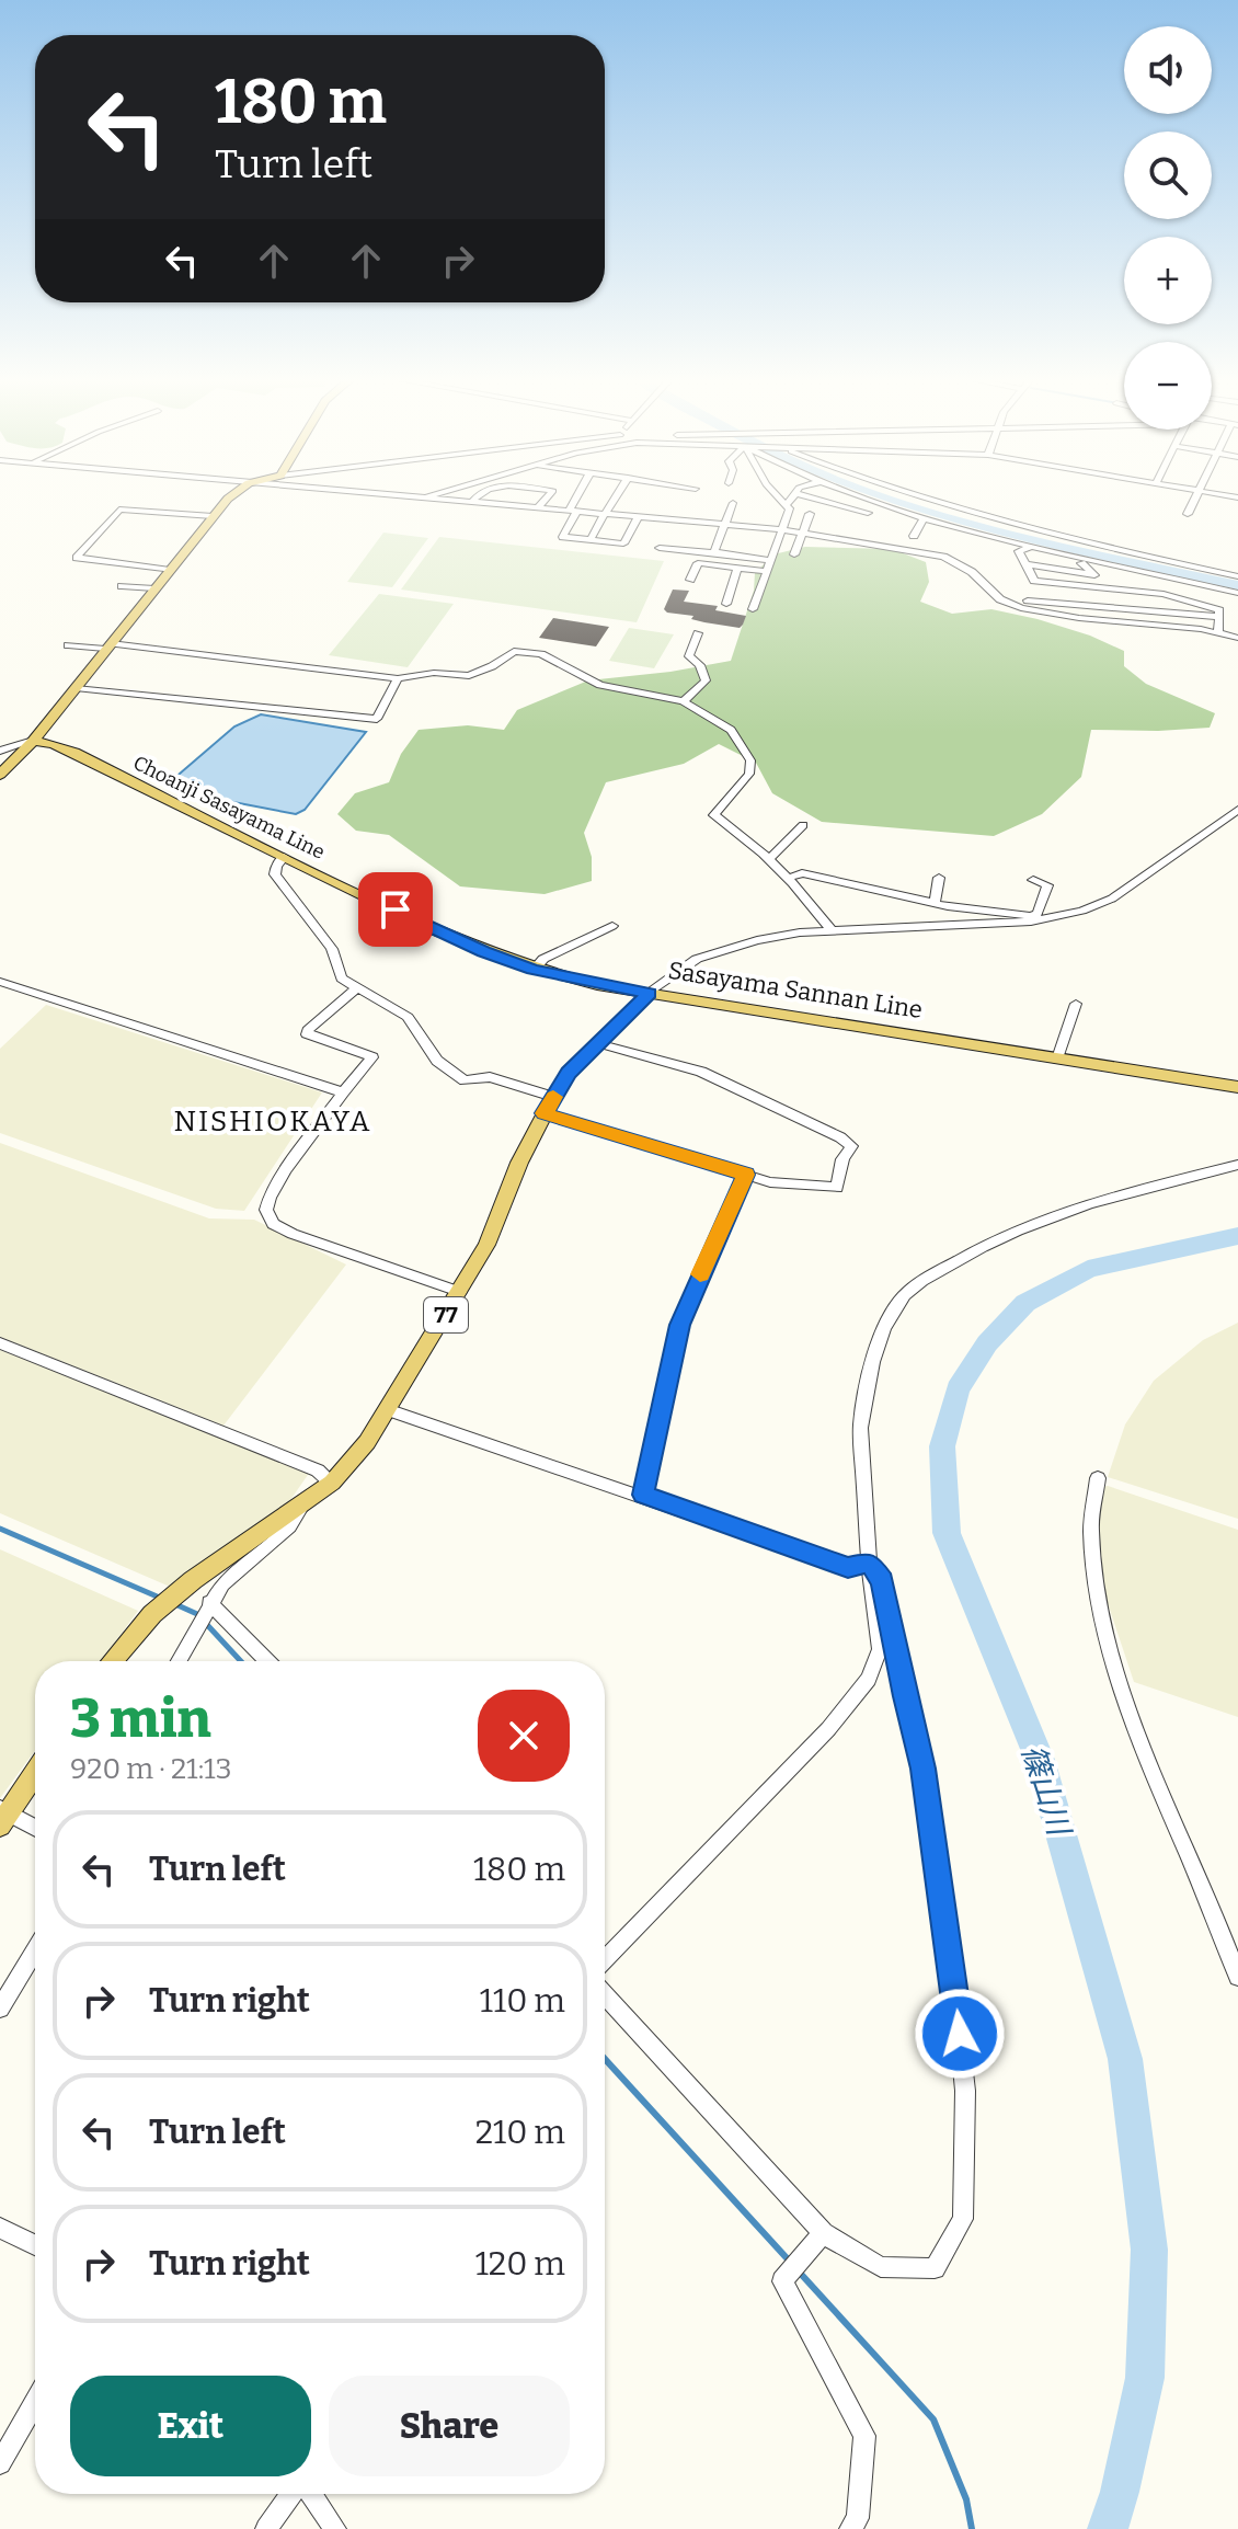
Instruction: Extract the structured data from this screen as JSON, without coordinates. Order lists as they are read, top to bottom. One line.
{"streets":{"main road":["Choanji Sasayama Line","Sasayama Sannan Line","77"]},"crossings":[["Choanji Sasayama Line","Sasayama Sannan Line"]],"districts":["NISHIOKAYA"],"water":["篠山川"],"page":{"map_buttons":["+","−"],"turn":["180 m","Turn left"],"heading":["3 min","920 m · 21:13"],"list":[{"name":"Turn left","value":"180 m"},{"name":"Turn right","value":"110 m"},{"name":"Turn left","value":"210 m"},{"name":"Turn right","value":"120 m"}],"buttons":["Exit","Share"]}}
